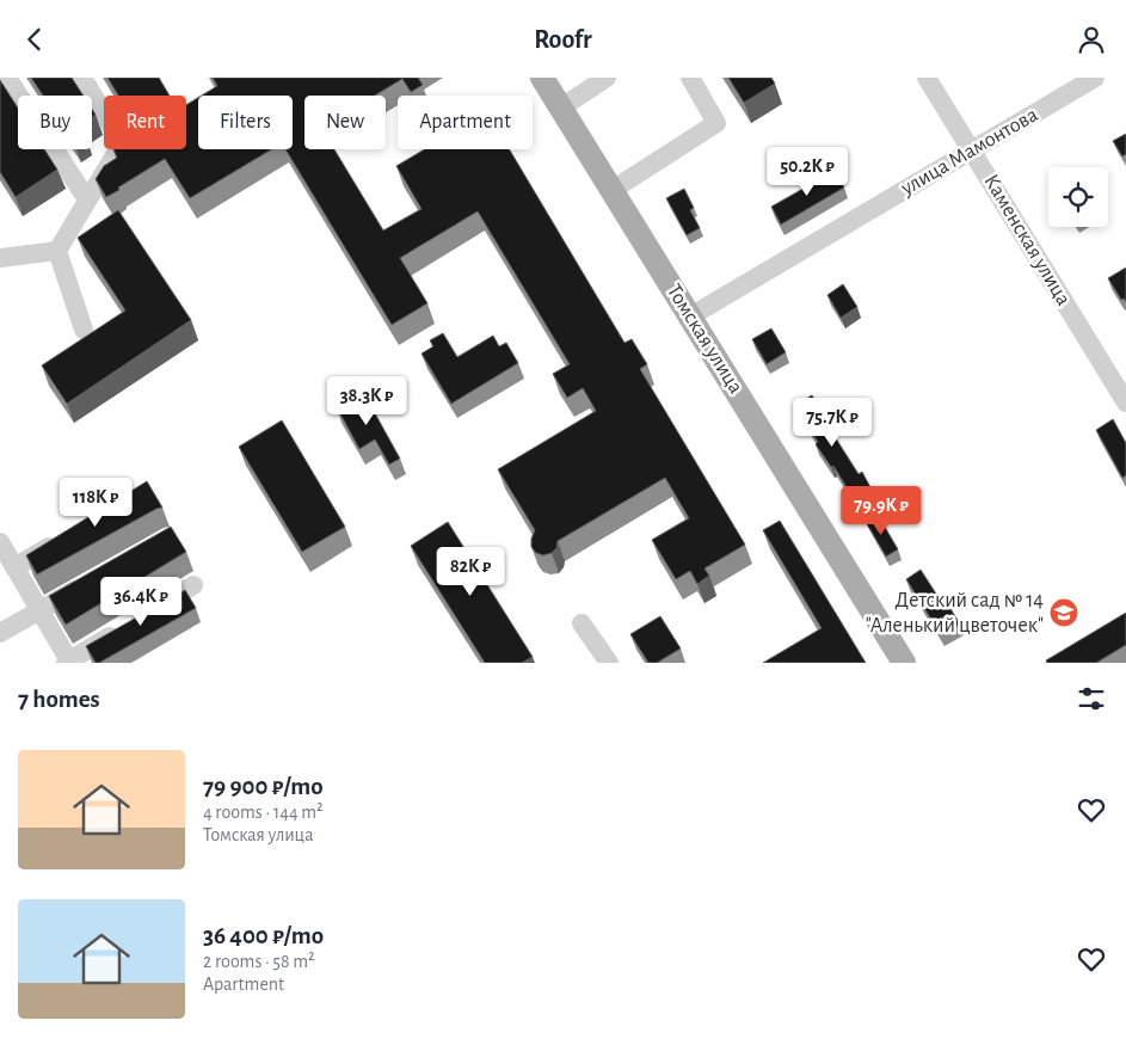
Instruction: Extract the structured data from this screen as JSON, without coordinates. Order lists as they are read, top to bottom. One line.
{"streets":{"main road":["Томская улица"],"street":["улица Мамонтова","Каменская улица"]},"crossings":[["улица Мамонтова","Каменская улица"],["улица Мамонтова","Томская улица"]],"places":{"school or university":["Детский сад № 14 \"Аленький цветочек\""]},"page":{"header":"Roofr","chip":["Buy","Rent","Filters","New","Apartment"],"price":["50.2K ₽","38.3K ₽","75.7K ₽","118K ₽","79.9K ₽","82K ₽","36.4K ₽"],"heading":"7 homes","list":[{"name":"79 900 ₽/mo","note":"4 rooms · 144 m² · Томская улица"},{"name":"36 400 ₽/mo","note":"2 rooms · 58 m² · Apartment"}]}}
